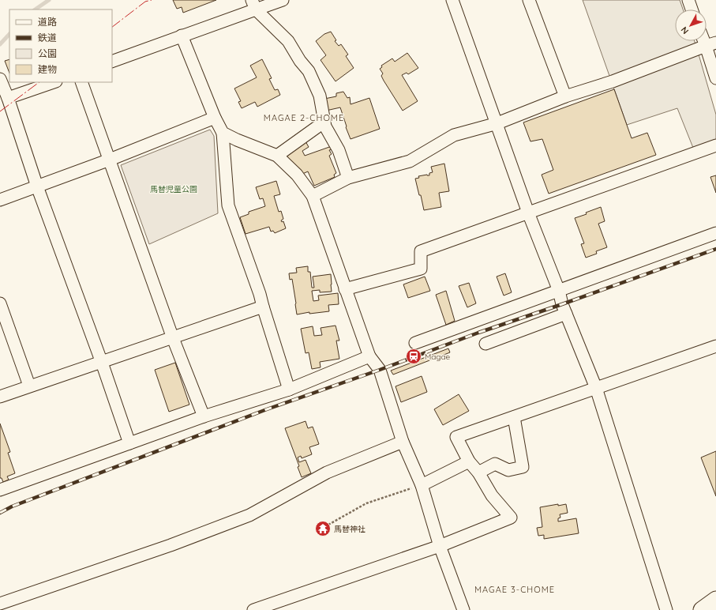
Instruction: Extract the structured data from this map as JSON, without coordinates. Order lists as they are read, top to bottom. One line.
{"districts":["MAGAE 2-CHOME","MAGAE 3-CHOME"],"parks":["馬替児童公園"],"places":{"station":["Magae"],"temple":["馬替神社"]},"legend":["道路","鉄道","公園","建物"],"north":"bottom left"}
